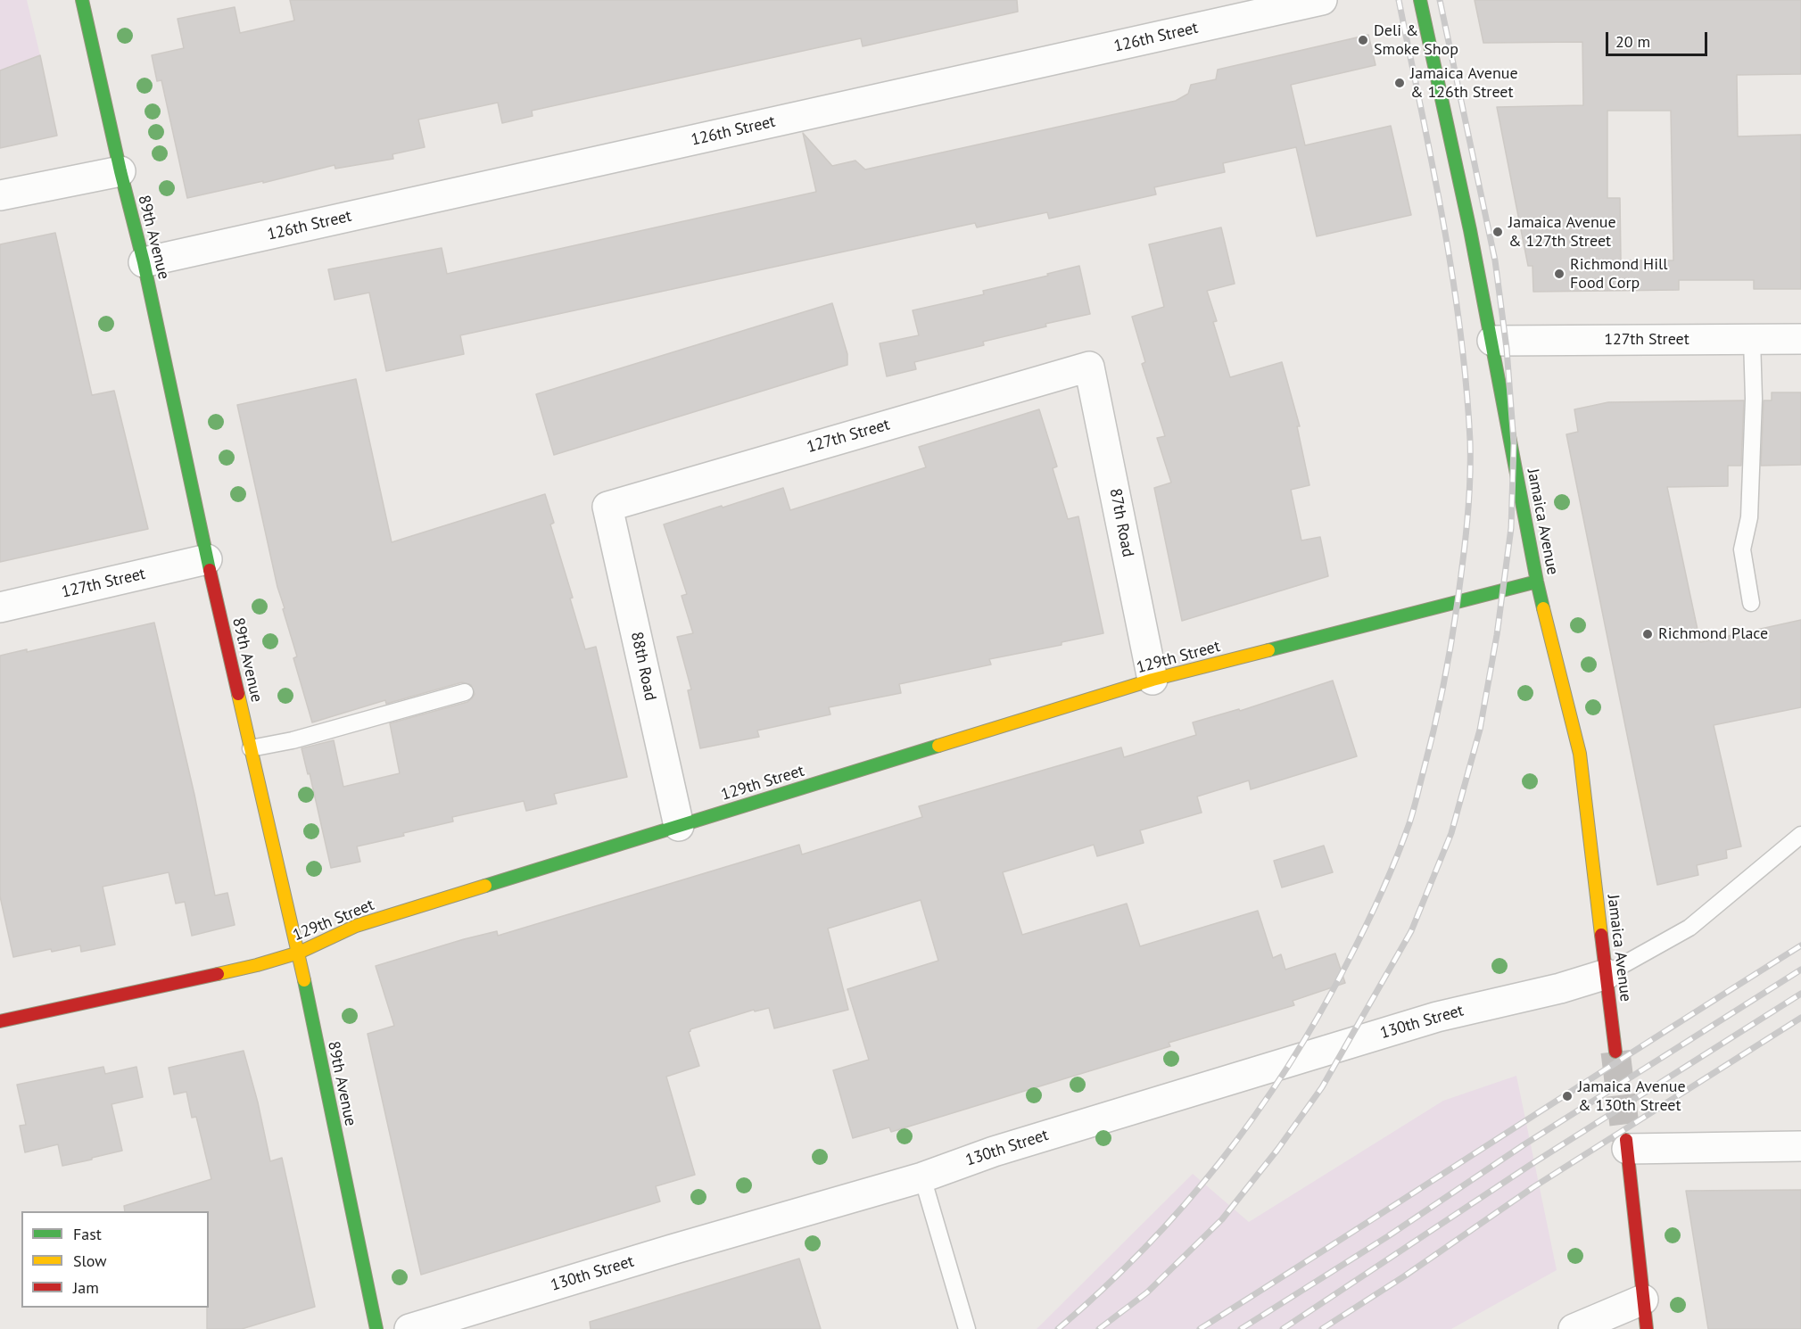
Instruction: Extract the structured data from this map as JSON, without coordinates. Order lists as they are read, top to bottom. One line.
{"streets":{"street":["126th Street","89th Avenue","127th Street","Jamaica Avenue","87th Road","129th Street","88th Road","130th Street"]},"crossings":[["126th Street","89th Avenue"],["89th Avenue","127th Street"],["89th Avenue","129th Street"],["127th Street","Jamaica Avenue"],["127th Street","87th Road"],["127th Street","88th Road"],["Jamaica Avenue","129th Street"],["Jamaica Avenue","130th Street"],["87th Road","129th Street"],["129th Street","88th Road"]],"places":["Deli & Smoke Shop","Jamaica Avenue & 126th Street","Jamaica Avenue & 127th Street","Richmond Hill Food Corp","Richmond Place","Jamaica Avenue & 130th Street"],"legend":["Fast","Slow","Jam"],"scale_bar":"20 m"}
